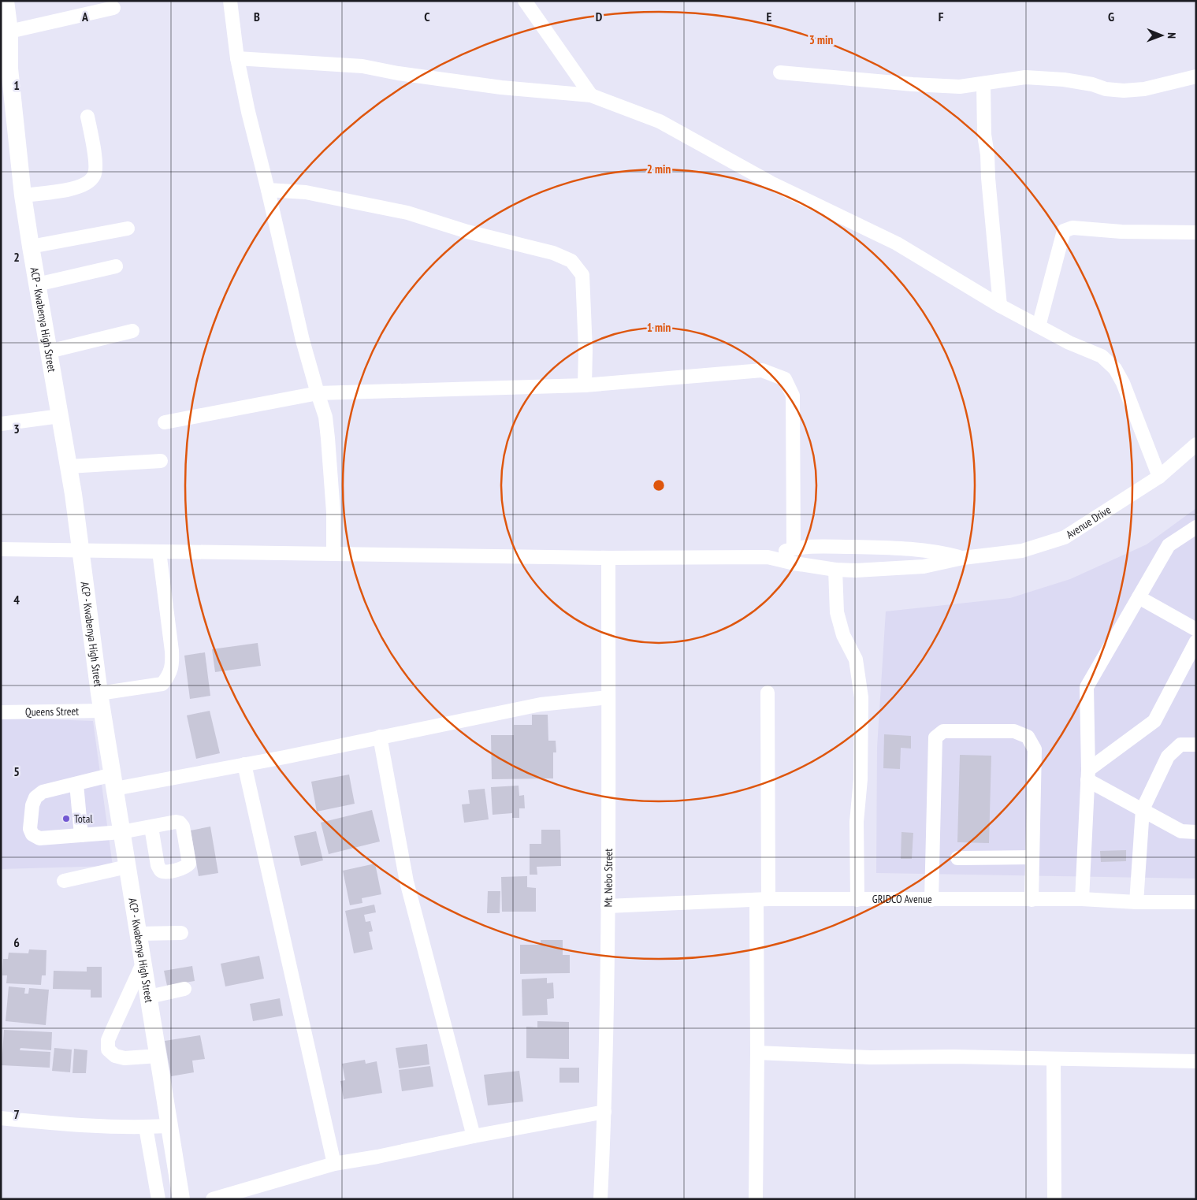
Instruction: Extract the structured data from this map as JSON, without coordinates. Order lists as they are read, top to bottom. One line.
{"streets":{"main road":["ACP - Kwabenya High Street"],"street":["Avenue Drive","Queens Street","Mt. Nebo Street","GRIDCO Avenue"]},"crossings":[["ACP - Kwabenya High Street","Queens Street"],["Mt. Nebo Street","GRIDCO Avenue"]],"places":["Total"],"north":"right","grid":{"columns":["A","B","C","D","E","F","G"],"rows":["1","2","3","4","5","6","7"]},"rings":["3 min","2 min","1 min"]}
